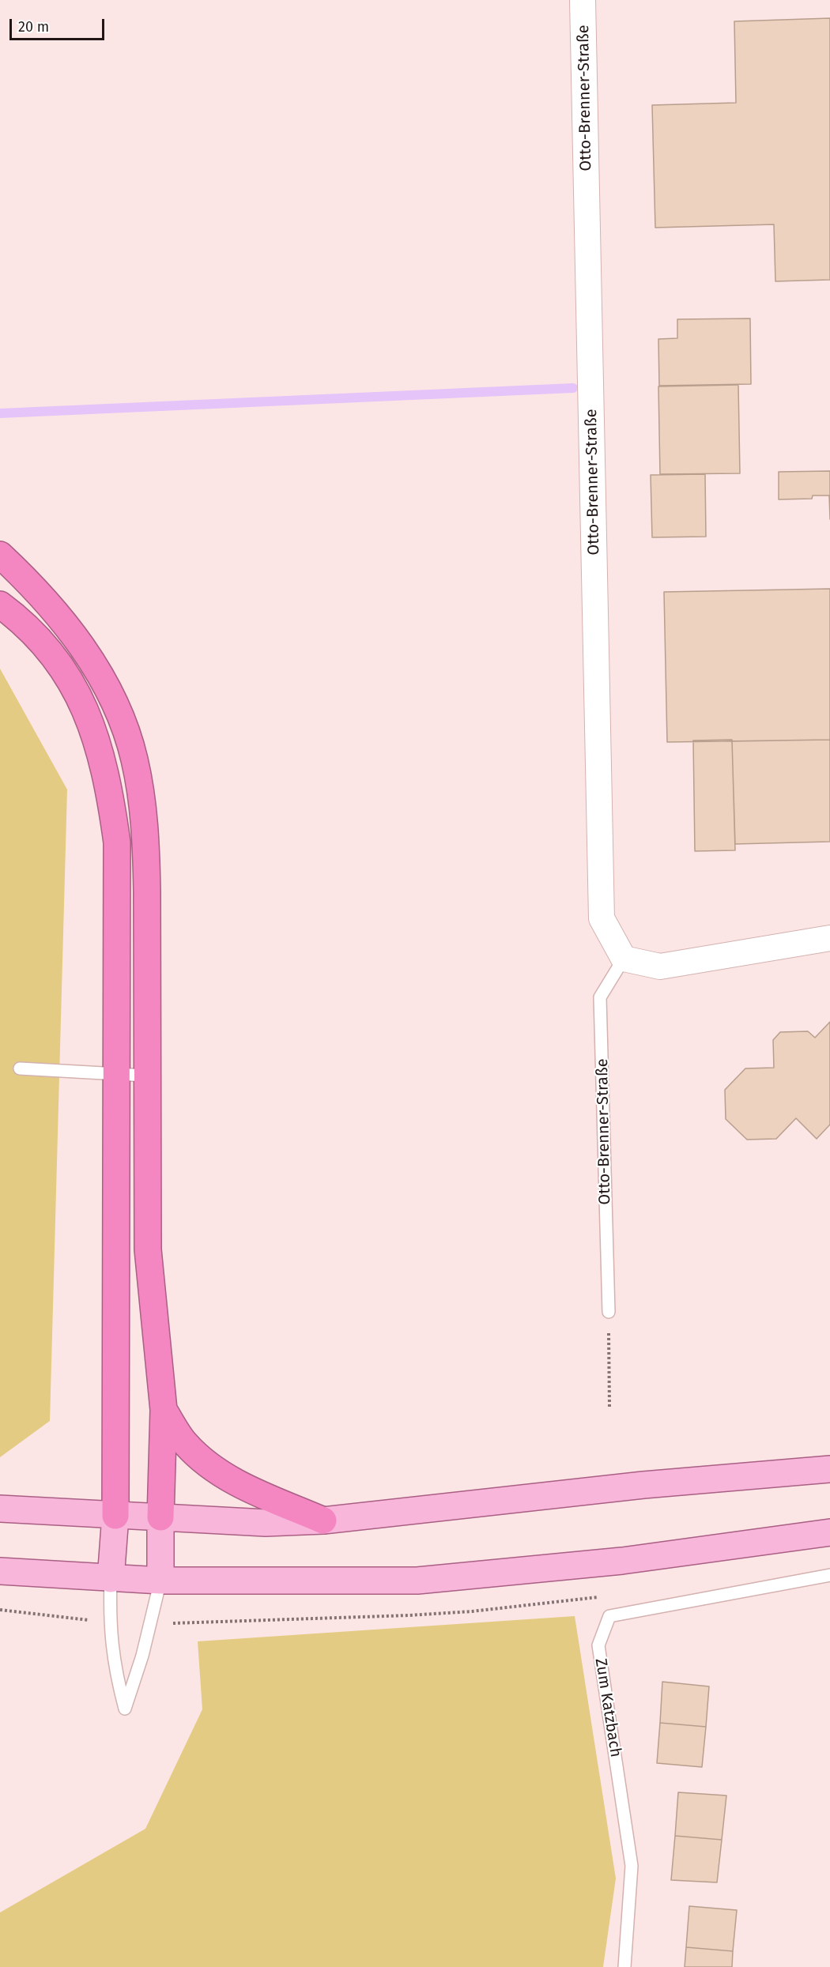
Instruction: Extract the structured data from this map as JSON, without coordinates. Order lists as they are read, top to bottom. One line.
{"streets":{"street":["Otto-Brenner-Straße"],"lane":["Zum Katzbach"]},"scale_bar":"20 m"}
